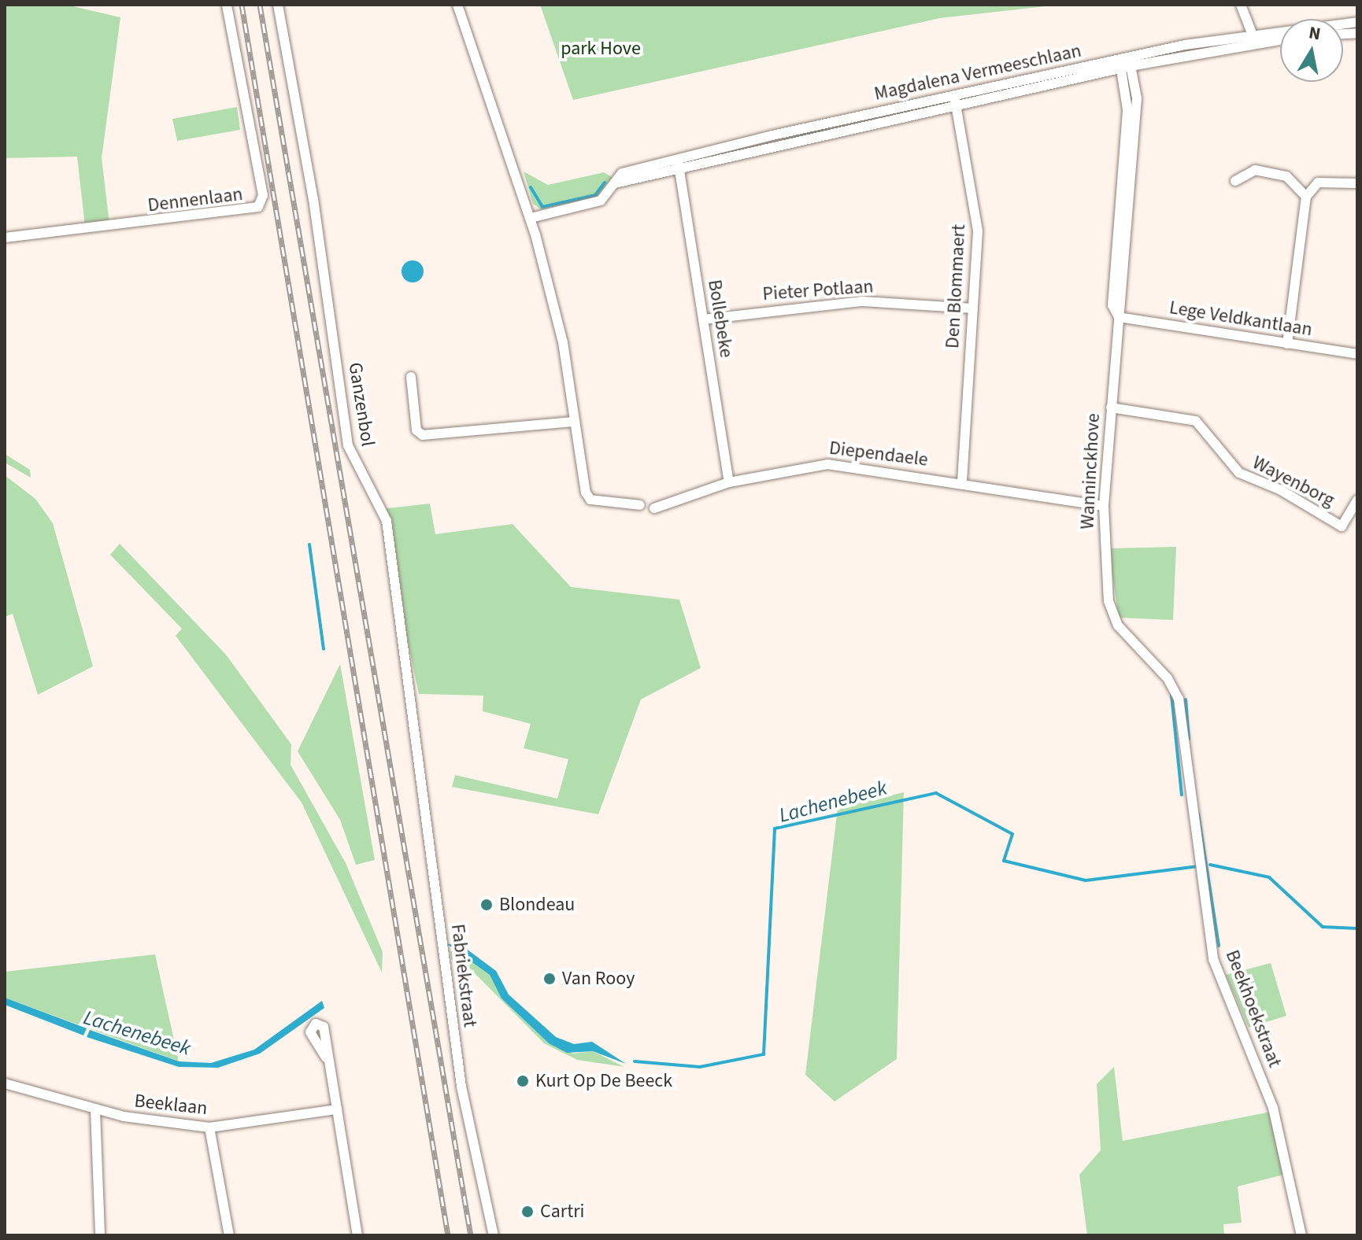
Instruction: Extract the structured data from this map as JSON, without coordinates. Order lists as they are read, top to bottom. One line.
{"streets":{"street":["Magdalena Vermeeschlaan","Dennenlaan","Den Blommaert","Pieter Potlaan","Bollebeke","Lege Veldkantlaan","Ganzenbol","Diependaele","Wanninckhove","Wayenborg","Fabriekstraat","Beekhoekstraat","Beeklaan"]},"crossings":[["Magdalena Vermeeschlaan","Den Blommaert"],["Magdalena Vermeeschlaan","Bollebeke"],["Magdalena Vermeeschlaan","Wanninckhove"],["Den Blommaert","Pieter Potlaan"],["Den Blommaert","Diependaele"],["Pieter Potlaan","Bollebeke"],["Bollebeke","Diependaele"],["Lege Veldkantlaan","Wanninckhove"],["Ganzenbol","Fabriekstraat"],["Diependaele","Wanninckhove"],["Wanninckhove","Wayenborg"],["Wanninckhove","Beekhoekstraat"]],"water":["Lachenebeek"],"parks":["park Hove"],"places":["Blondeau","Van Rooy","Kurt Op De Beeck","Cartri"],"north":"top"}
